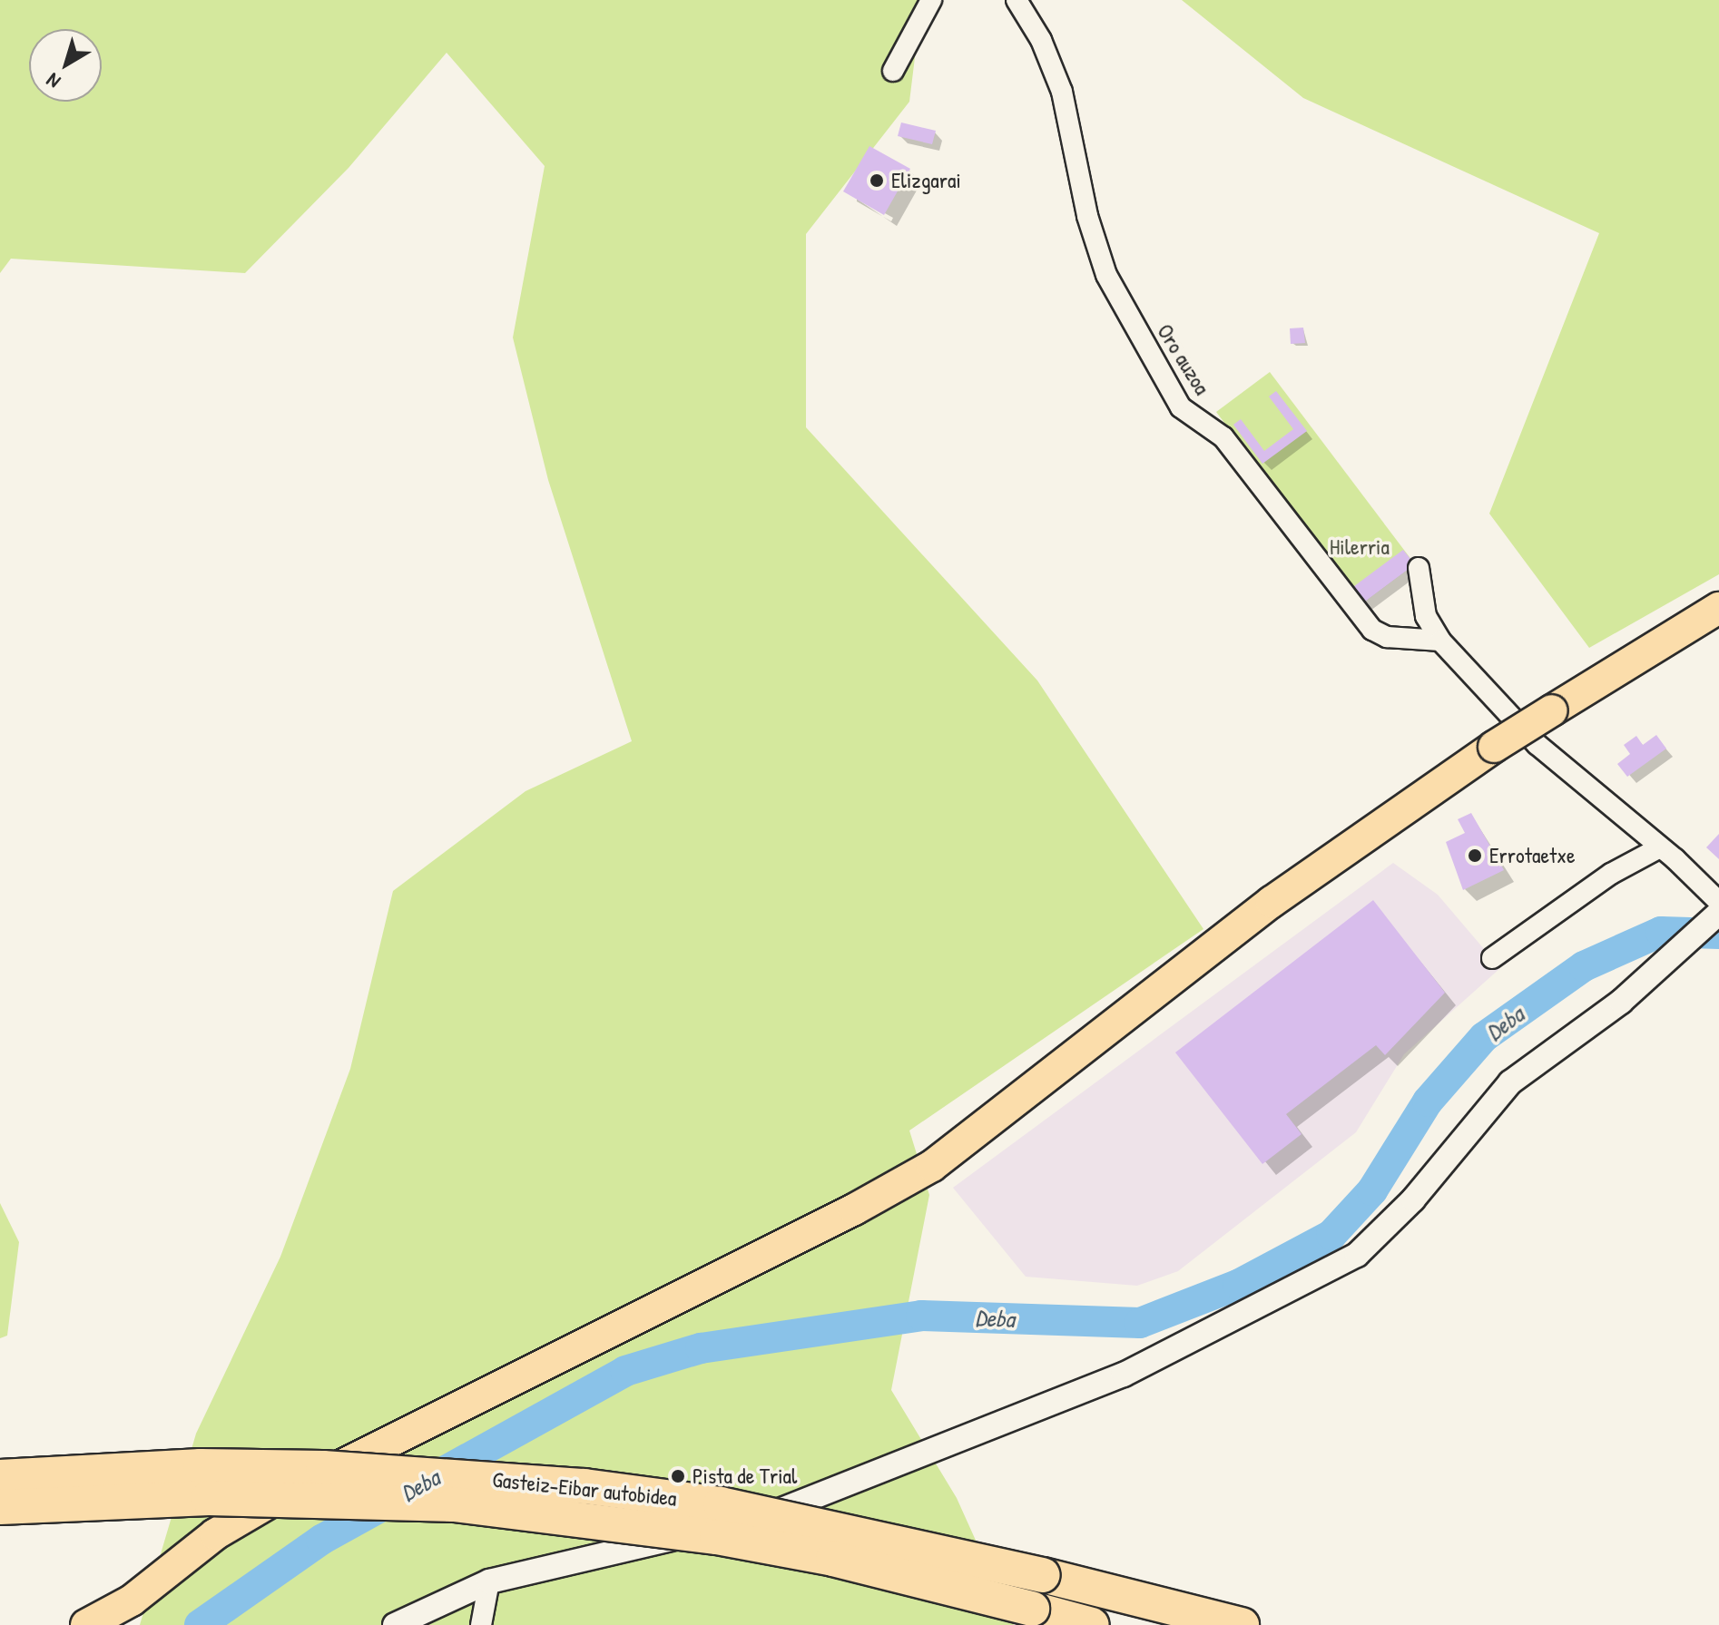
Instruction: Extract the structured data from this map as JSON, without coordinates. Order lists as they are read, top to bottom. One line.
{"streets":{"highway":["Gasteiz-Eibar autobidea"],"street":["Oro auzoa"]},"water":["Deba"],"parks":["Hilerria"],"places":["Elizgarai","Errotaetxe","Pista de Trial"],"north":"bottom left"}
